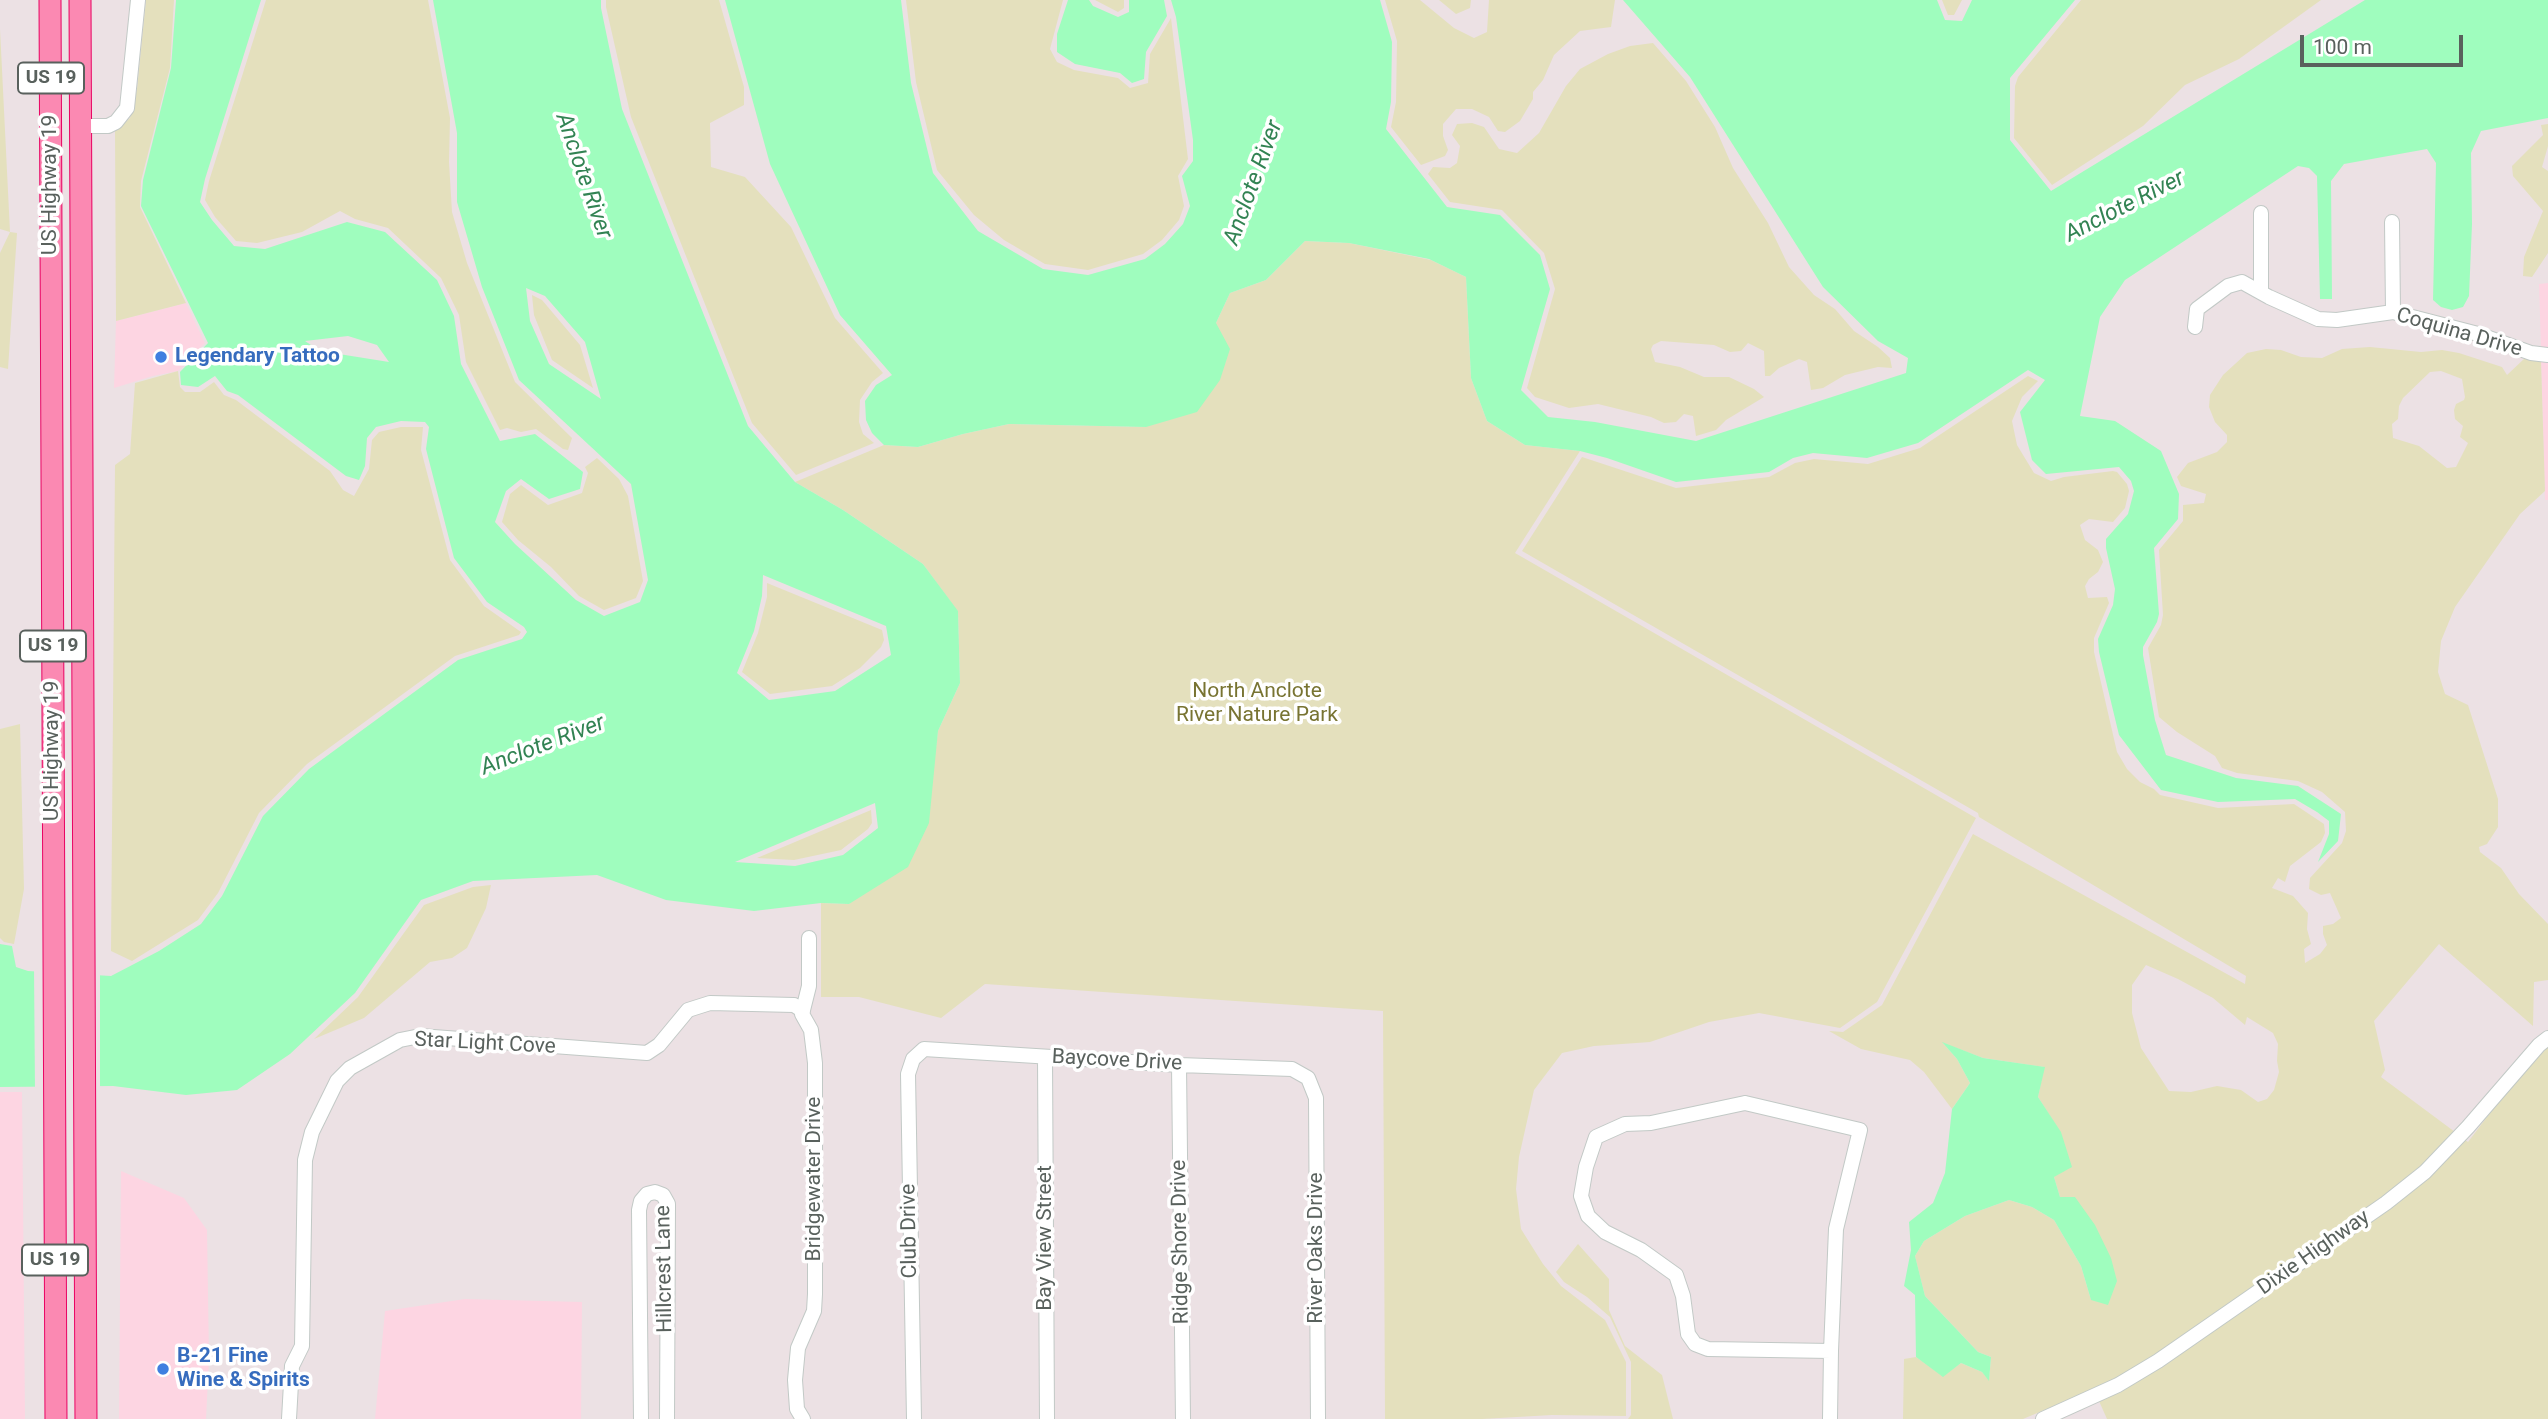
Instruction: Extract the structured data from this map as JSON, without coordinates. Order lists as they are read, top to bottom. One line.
{"streets":{"highway":["US 19","US Highway 19"],"street":["Coquina Drive","Star Light Cove","Baycove Drive","Bridgewater Drive","Club Drive","Bay View Street","Ridge Shore Drive","River Oaks Drive","Dixie Highway","Hillcrest Lane"]},"crossings":[["Star Light Cove","Bridgewater Drive"],["Baycove Drive","Club Drive"],["Baycove Drive","Bay View Street"],["Baycove Drive","Ridge Shore Drive"],["Baycove Drive","River Oaks Drive"]],"water":["Anclote River"],"parks":["North Anclote River Nature Park"],"places":["Legendary Tattoo","B-21 Fine Wine & Spirits"],"scale_bar":"100 m"}
